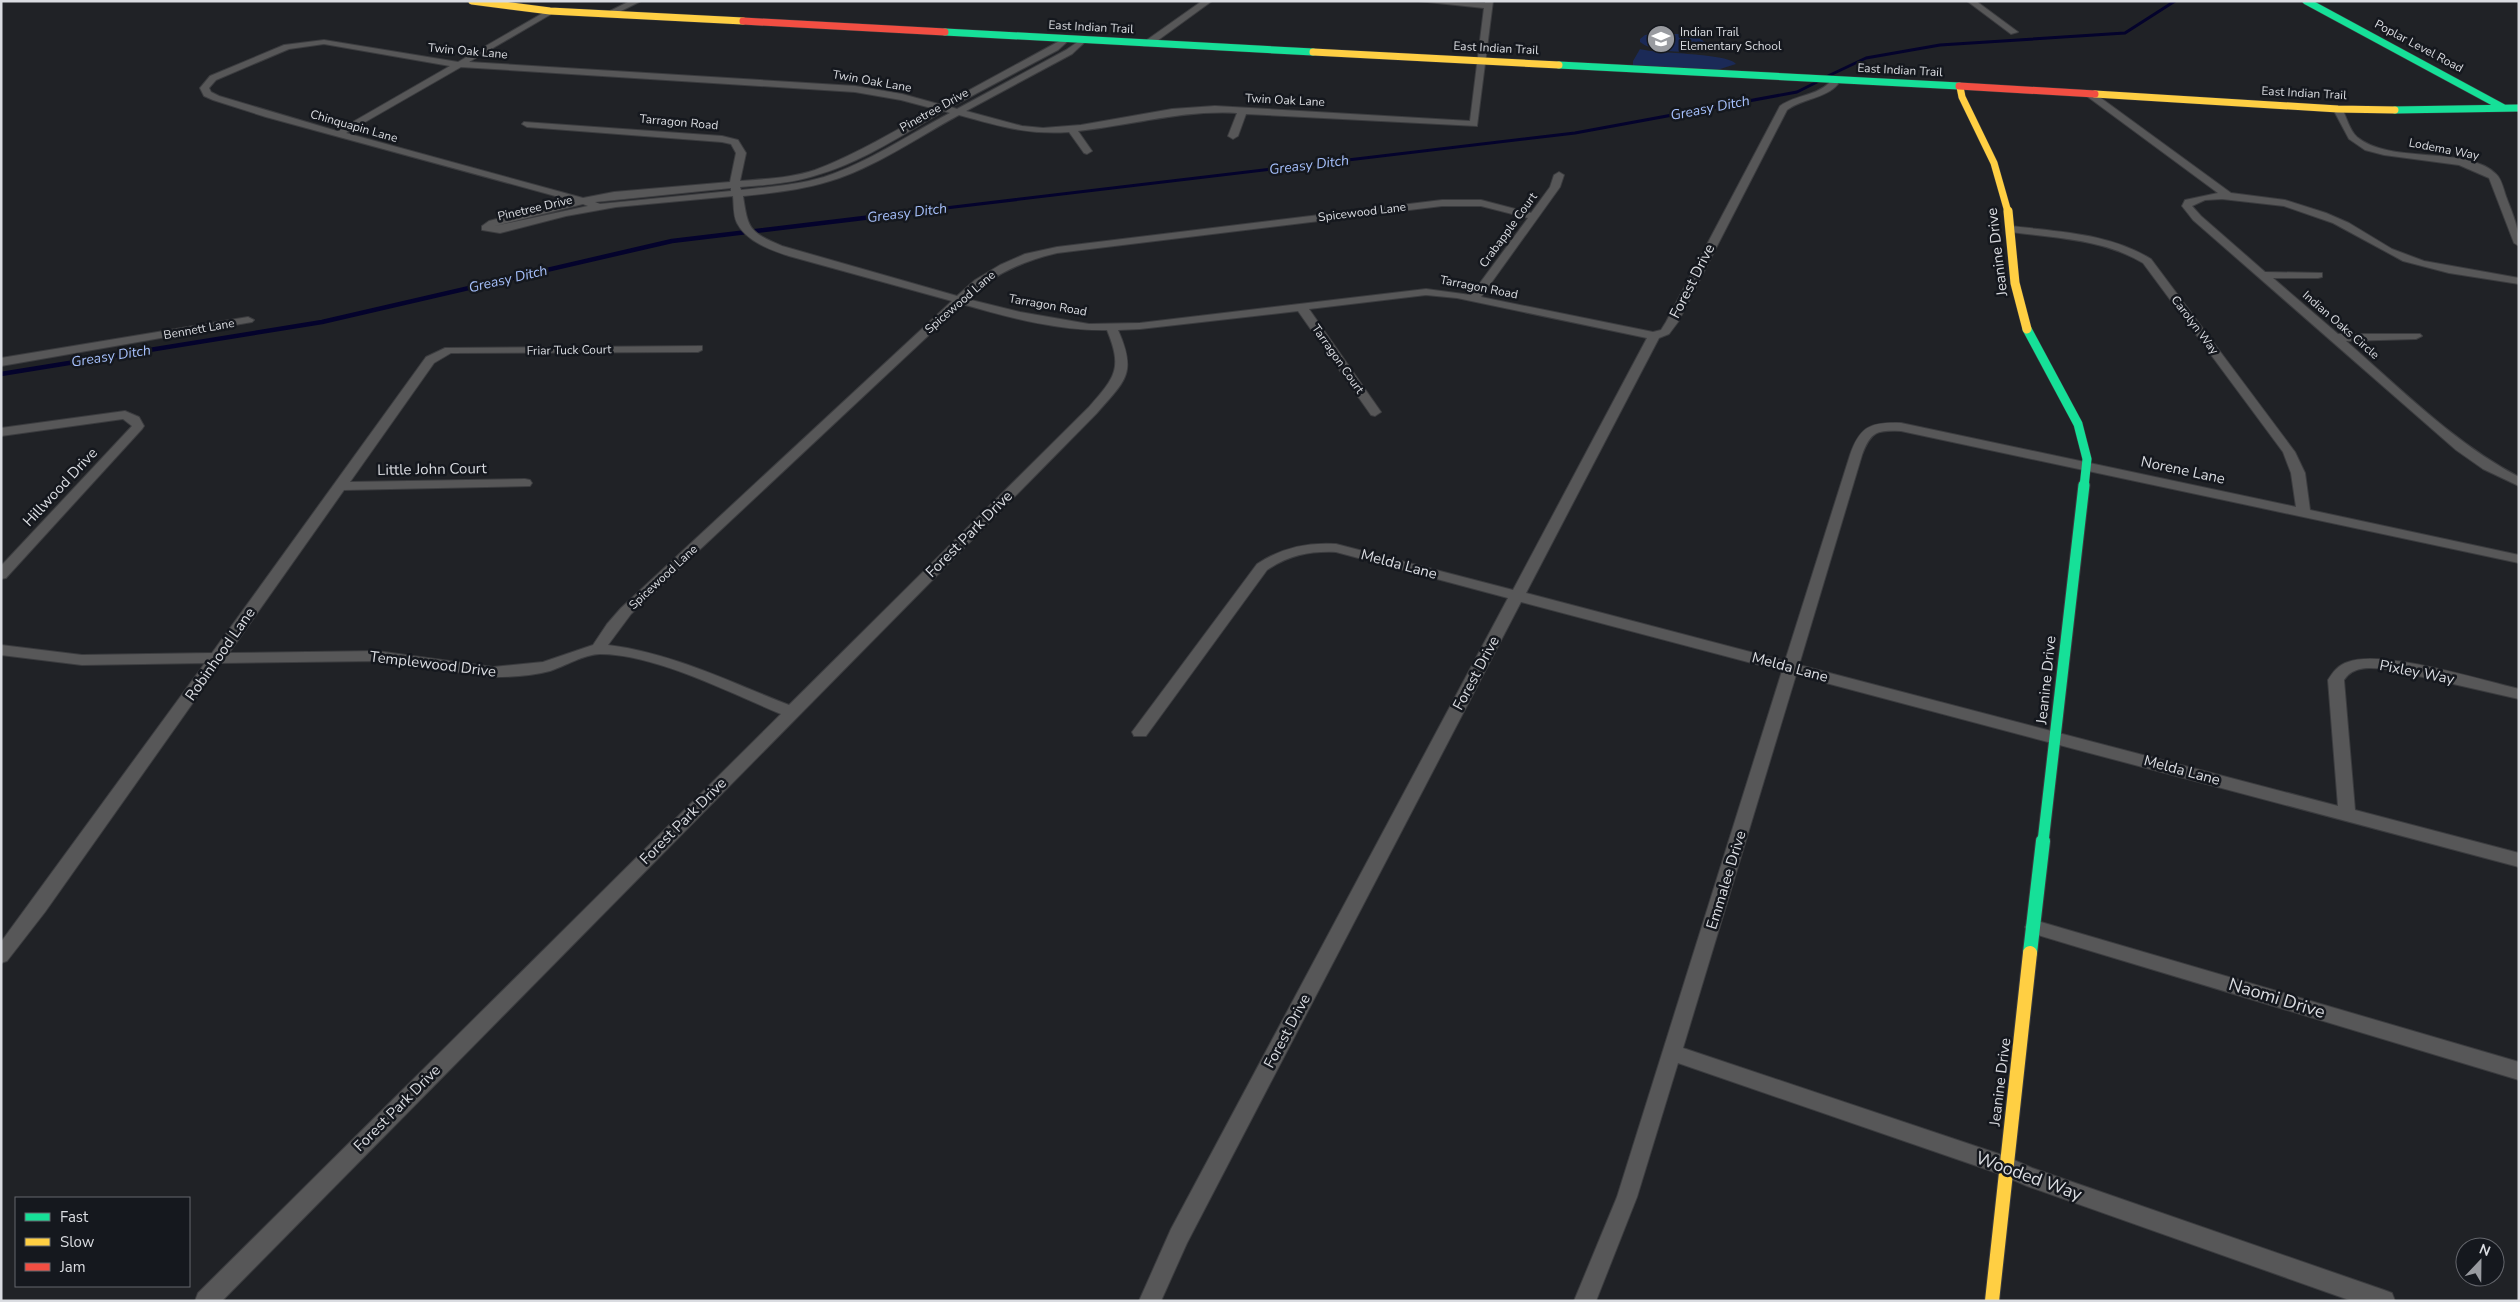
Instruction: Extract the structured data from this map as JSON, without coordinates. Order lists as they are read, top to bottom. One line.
{"streets":{"main road":["East Indian Trail","Poplar Level Road","Jeanine Drive"],"street":["Twin Oak Lane","Pinetree Drive","Tarragon Road","Chinquapin Lane","Lodema Way","Spicewood Lane","Crabapple Court","Forest Drive","Carolyn Way","Indian Oaks Circle","Bennett Lane","Friar Tuck Court","Tarragon Court","Little John Court","Norene Lane","Hillwood Drive","Forest Park Drive","Melda Lane","Robinhood Lane","Templewood Drive","Pixley Way","Emmalee Drive","Naomi Drive","Wooded Way"]},"crossings":[["East Indian Trail","Poplar Level Road"],["East Indian Trail","Twin Oak Lane"],["East Indian Trail","Pinetree Drive"],["East Indian Trail","Lodema Way"],["East Indian Trail","Jeanine Drive"],["East Indian Trail","Forest Drive"],["East Indian Trail","Indian Oaks Circle"],["Twin Oak Lane","Pinetree Drive"],["Twin Oak Lane","Chinquapin Lane"],["Pinetree Drive","Tarragon Road"],["Pinetree Drive","Chinquapin Lane"],["Tarragon Road","Spicewood Lane"],["Tarragon Road","Crabapple Court"],["Tarragon Road","Forest Drive"],["Tarragon Road","Tarragon Court"],["Tarragon Road","Forest Park Drive"],["Spicewood Lane","Crabapple Court"],["Spicewood Lane","Templewood Drive"],["Jeanine Drive","Carolyn Way"],["Jeanine Drive","Norene Lane"],["Jeanine Drive","Melda Lane"],["Jeanine Drive","Naomi Drive"],["Jeanine Drive","Wooded Way"],["Forest Drive","Melda Lane"],["Carolyn Way","Norene Lane"],["Friar Tuck Court","Robinhood Lane"],["Little John Court","Robinhood Lane"],["Norene Lane","Emmalee Drive"],["Forest Park Drive","Templewood Drive"],["Melda Lane","Pixley Way"],["Melda Lane","Emmalee Drive"],["Robinhood Lane","Templewood Drive"],["Emmalee Drive","Wooded Way"]],"water":["Greasy Ditch"],"places":{"school or university":["Indian Trail Elementary School"]},"legend":["Fast","Slow","Jam"],"north":"top"}
